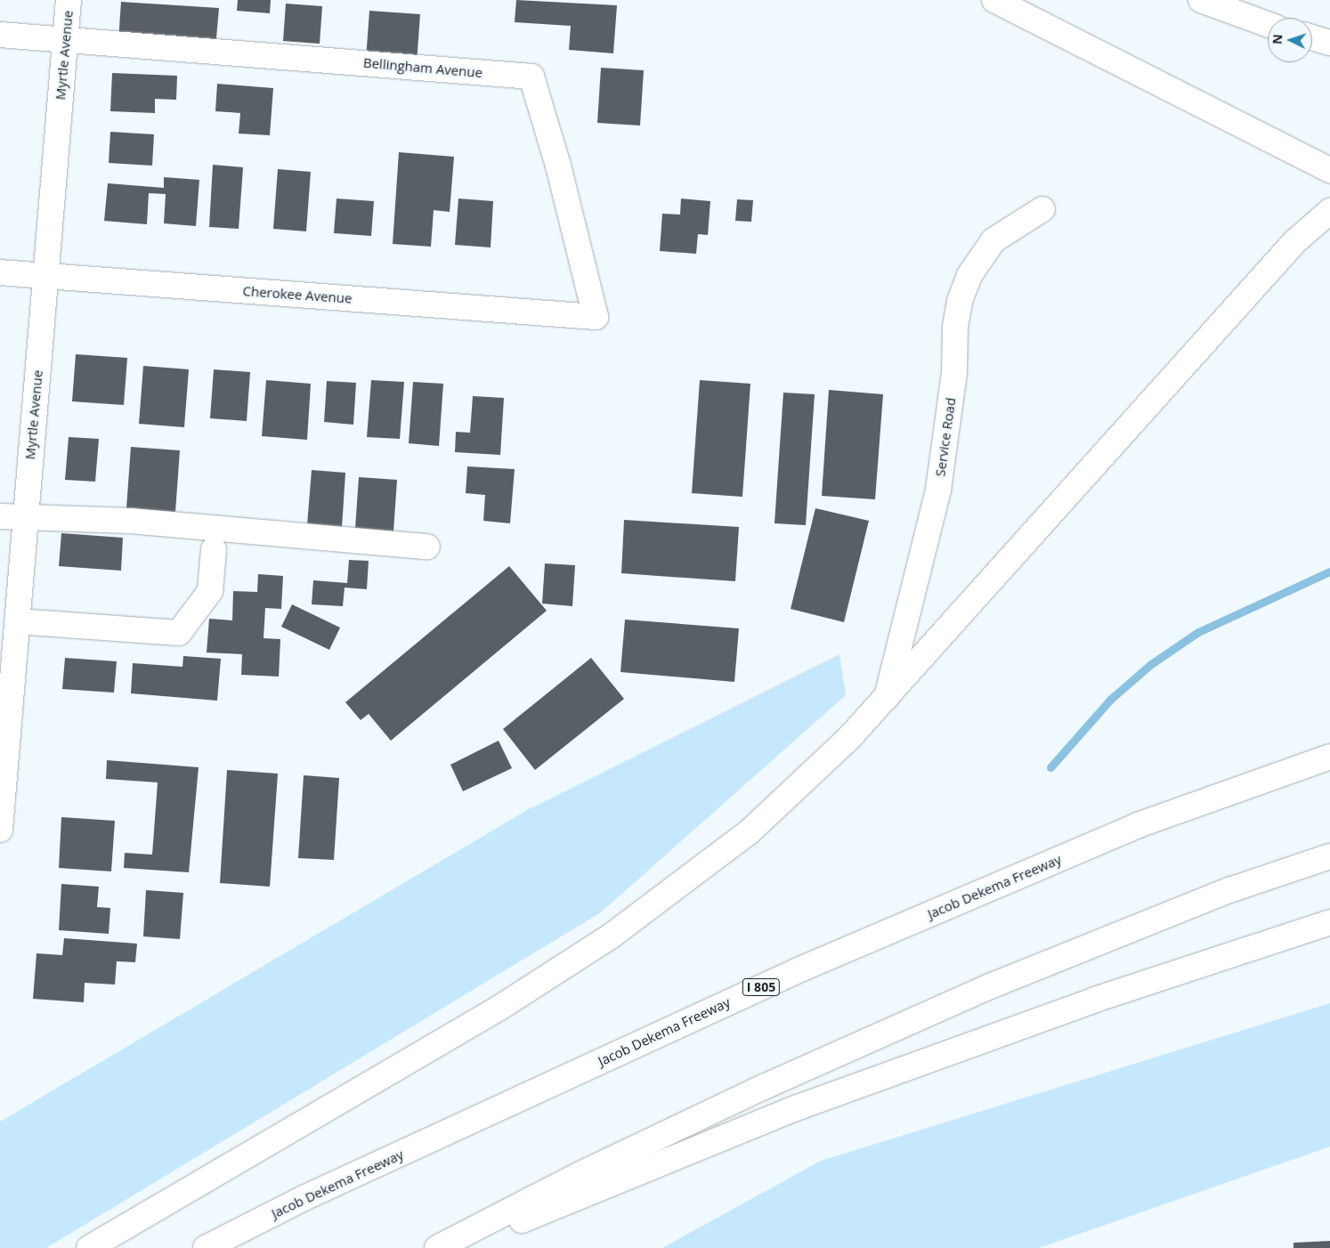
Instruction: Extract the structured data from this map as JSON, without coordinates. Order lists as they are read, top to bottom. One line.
{"streets":{"main road":["Myrtle Avenue","Bellingham Avenue","Cherokee Avenue","Service Road","Jacob Dekema Freeway","I 805"]},"crossings":[["Myrtle Avenue","Bellingham Avenue"],["Myrtle Avenue","Cherokee Avenue"],["Bellingham Avenue","Cherokee Avenue"]],"north":"left"}
